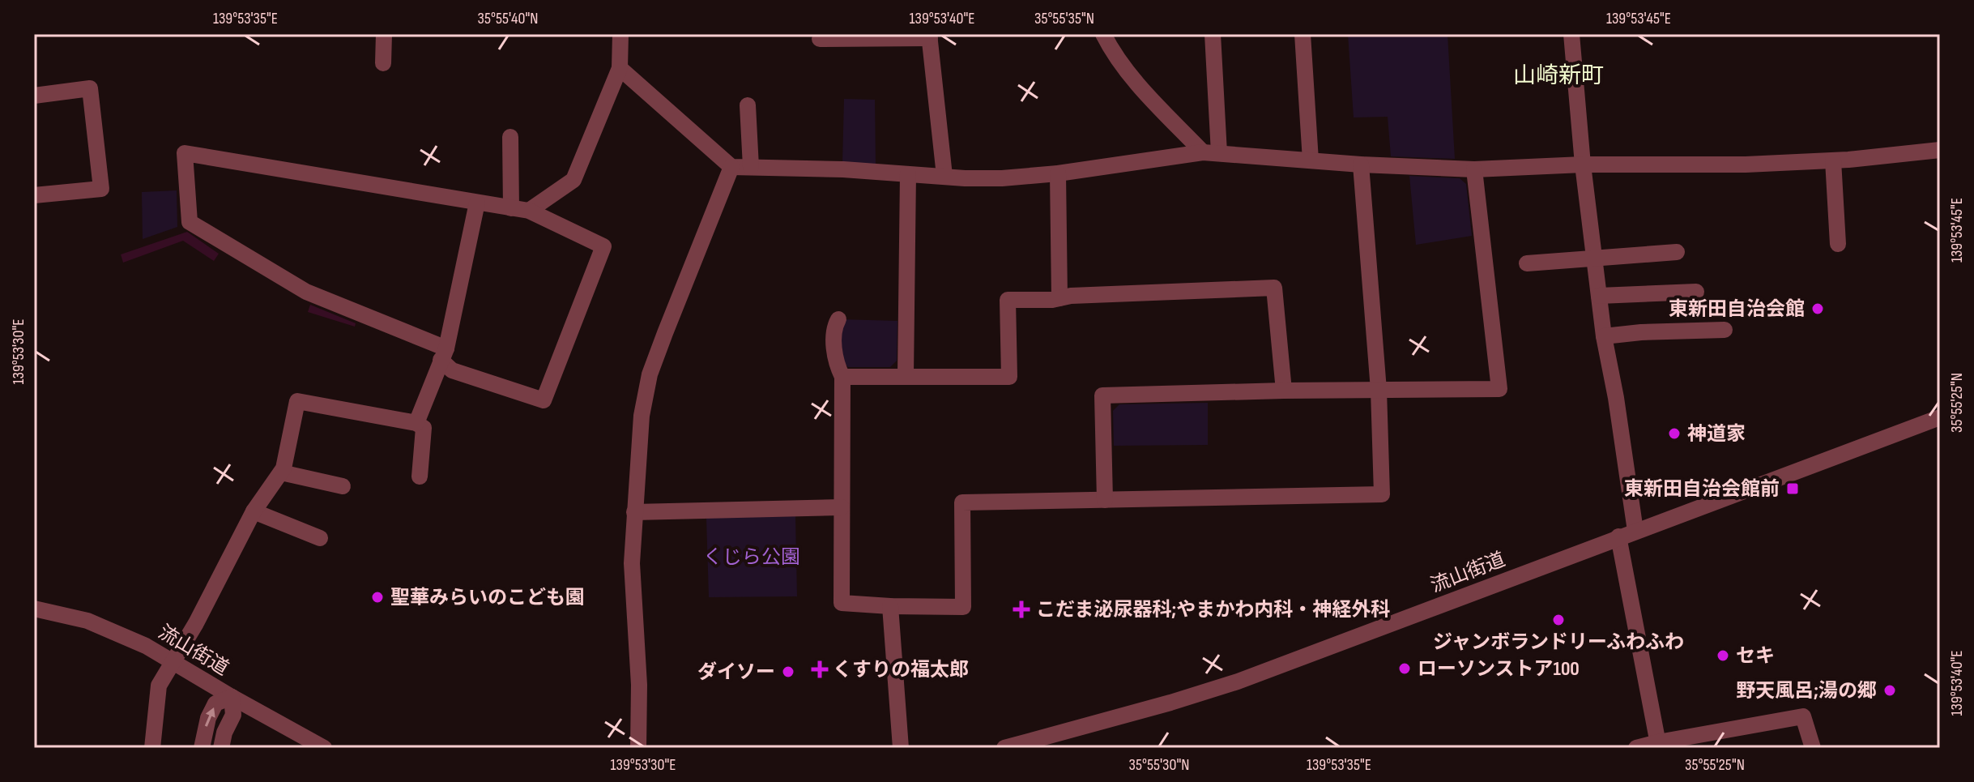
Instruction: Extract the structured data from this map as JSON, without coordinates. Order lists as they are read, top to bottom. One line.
{"streets":{"street":["流山街道"]},"districts":["山崎新町"],"parks":["くじら公園"],"places":{"other":["東新田自治会館","神道家","聖華みらいのこども園","ジャンボランドリーふわふわ","セキ","ローソンストア100","ダイソー","野天風呂;湯の郷"],"transit":["東新田自治会館前"],"health":["こだま泌尿器科;やまかわ内科・神経外科","くすりの福太郎"]},"coordinates":["139°53'35\"E","35°55'40\"N","139°53'40\"E","35°55'35\"N","139°53'45\"E","139°53'30\"E","35°55'25\"N","35°55'30\"N"]}
